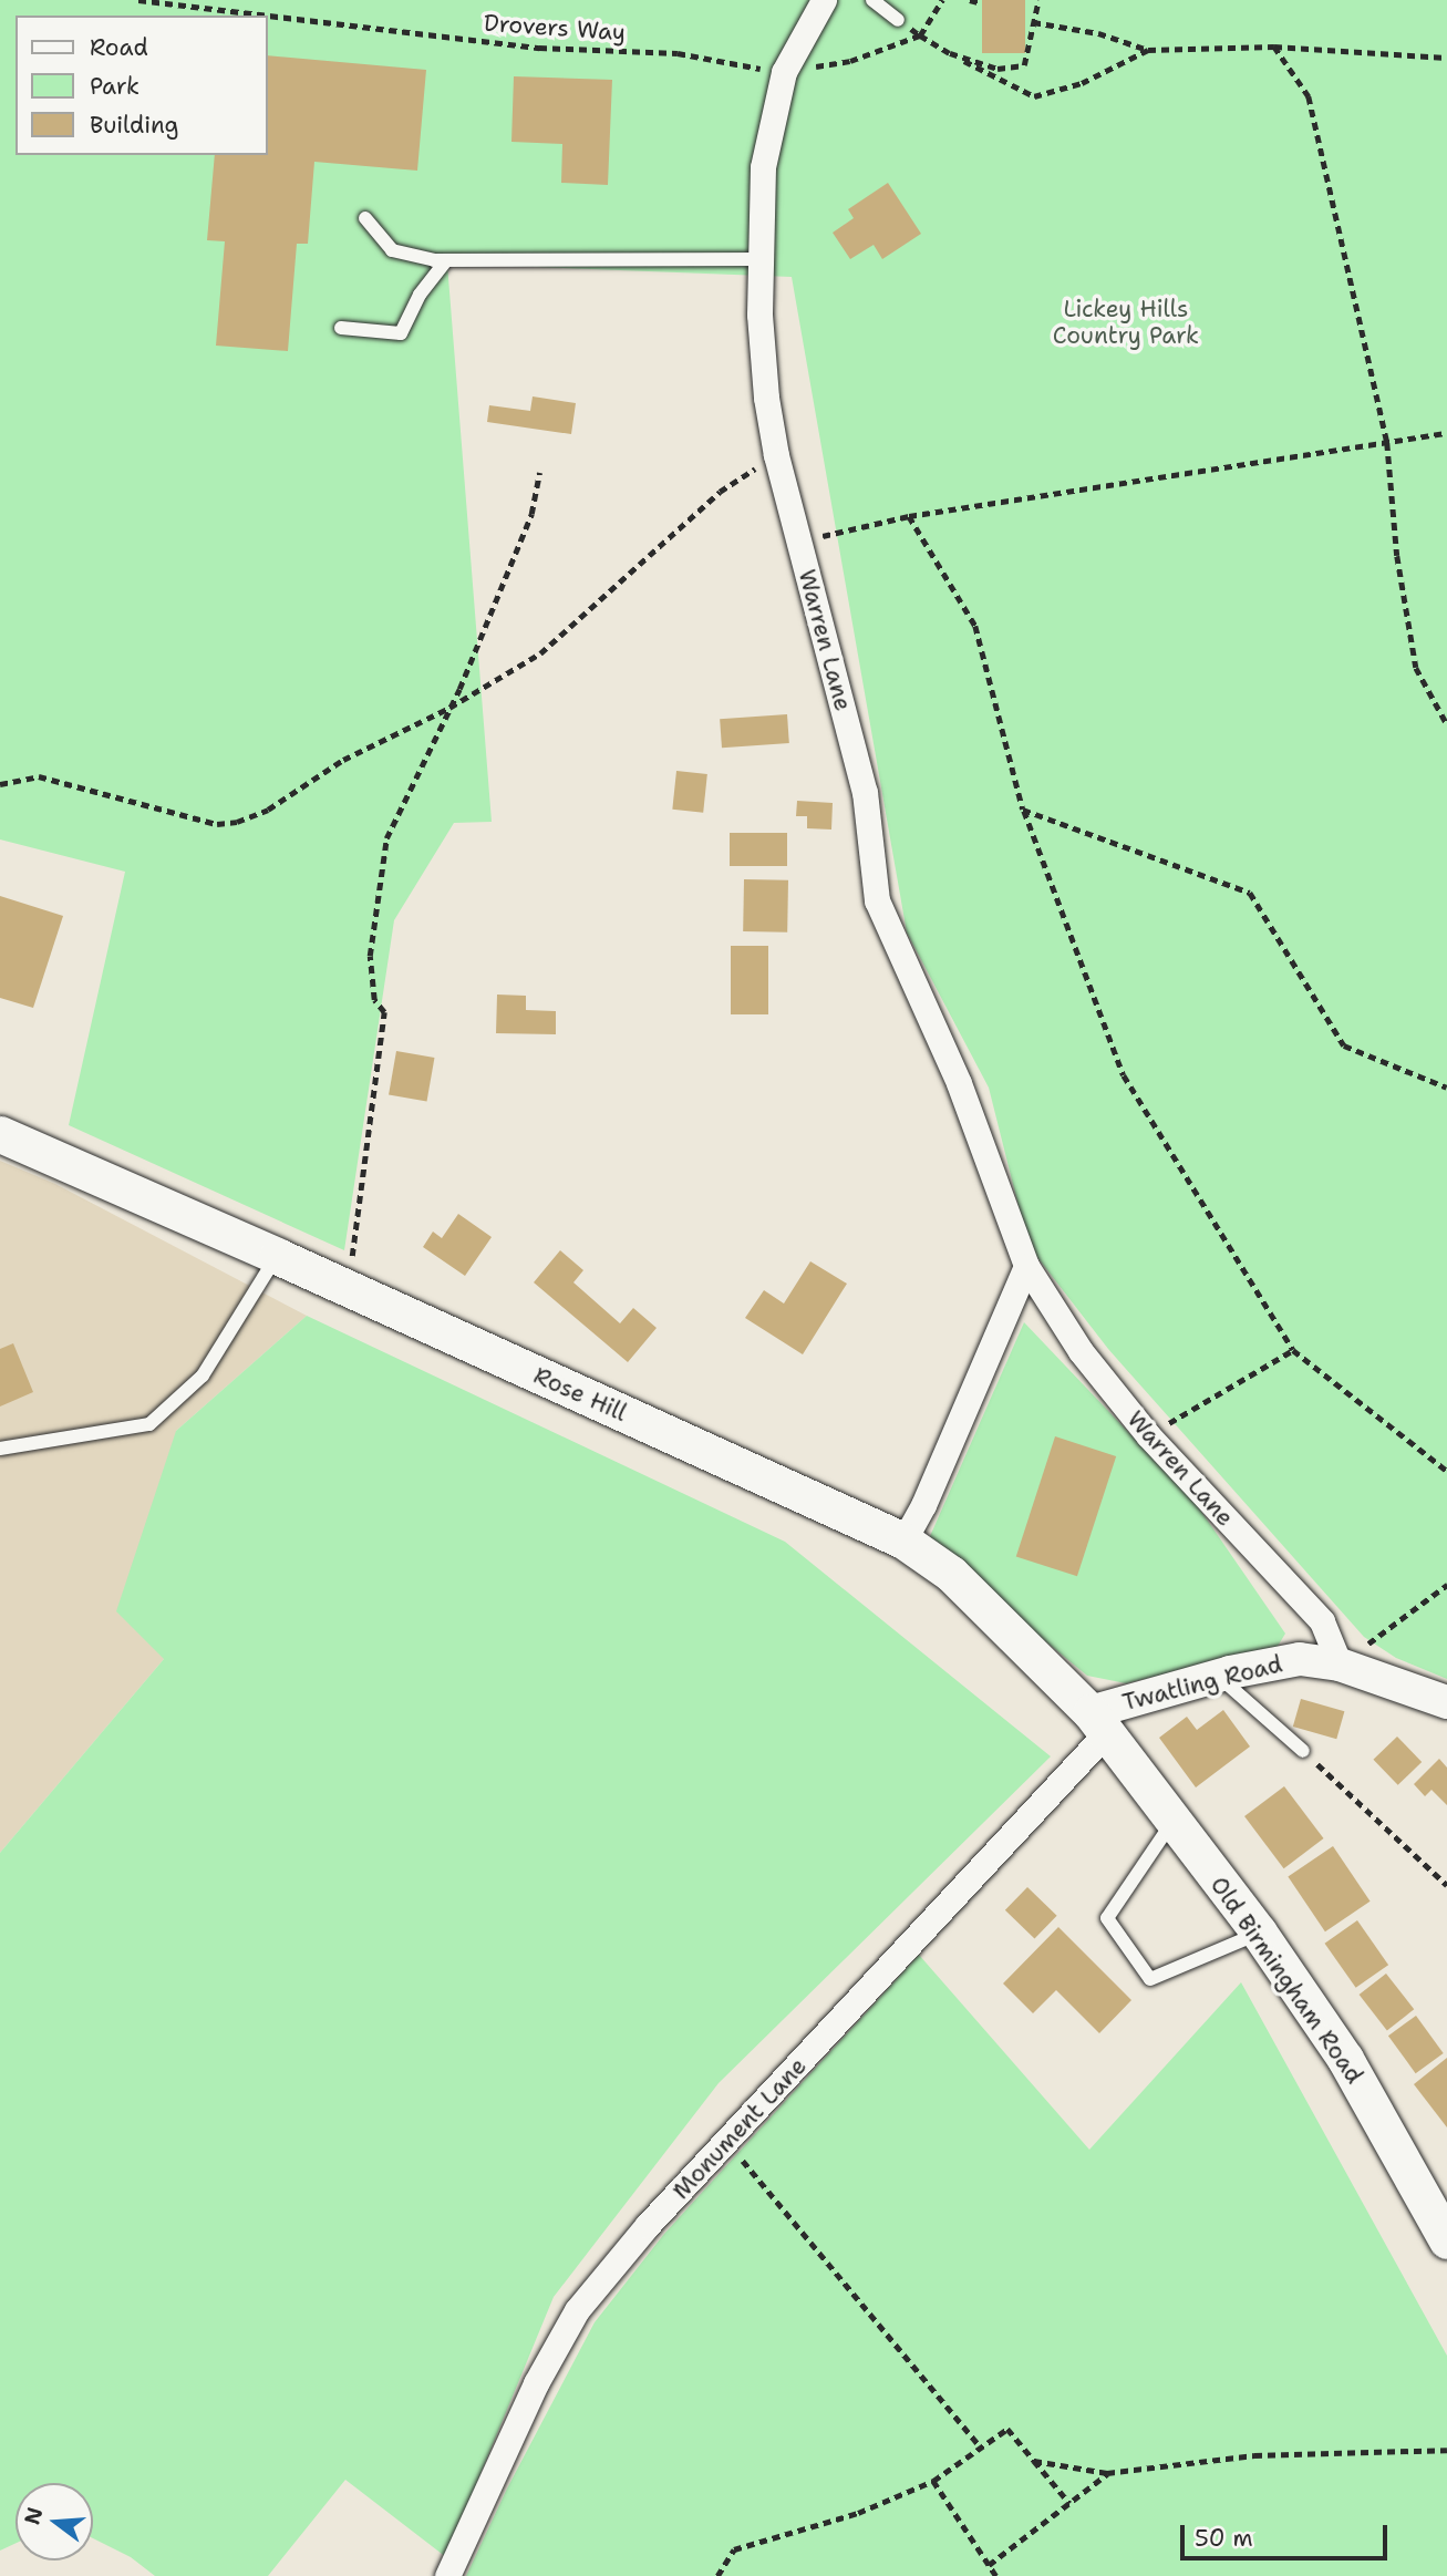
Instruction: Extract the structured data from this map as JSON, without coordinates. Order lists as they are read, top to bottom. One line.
{"streets":{"main road":["Rose Hill","Old Birmingham Road"],"street":["Warren Lane","Twatling Road","Monument Lane"],"path":["Drovers Way"]},"crossings":[["Drovers Way","Warren Lane"],["Warren Lane","Twatling Road"],["Rose Hill","Twatling Road"],["Rose Hill","Old Birmingham Road"],["Rose Hill","Monument Lane"],["Twatling Road","Old Birmingham Road"],["Twatling Road","Monument Lane"],["Old Birmingham Road","Monument Lane"]],"parks":["Lickey Hills Country Park"],"legend":["Road","Park","Building"],"scale_bar":"50 m","north":"left"}
